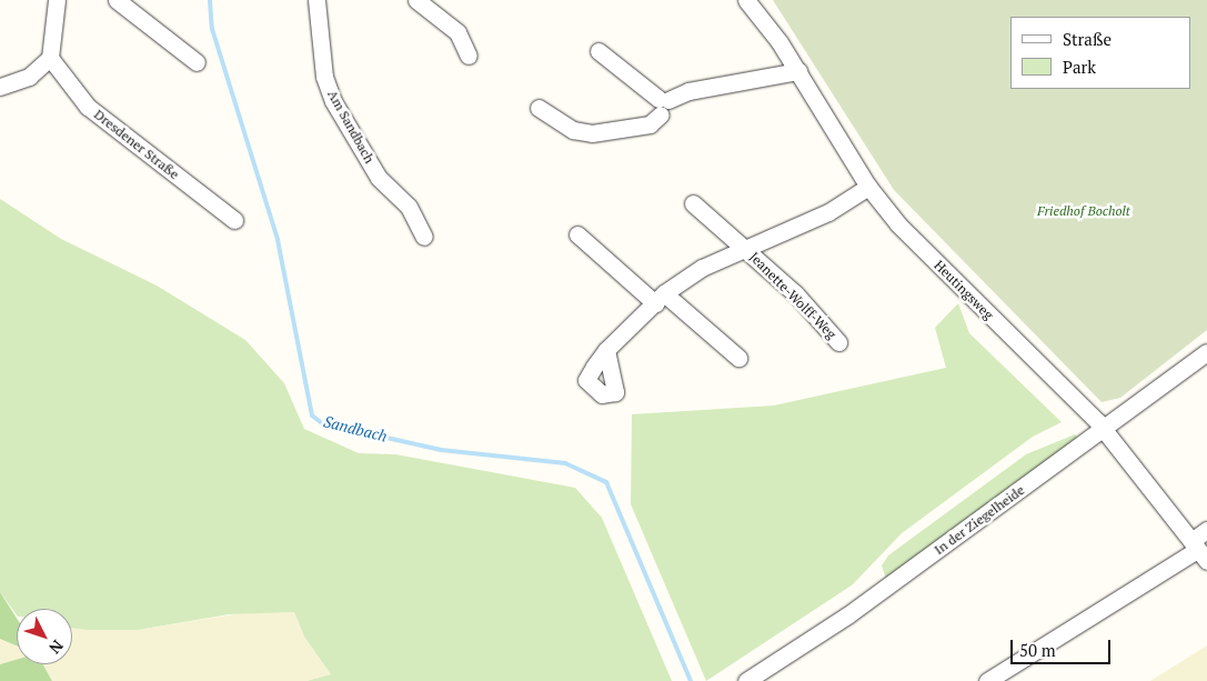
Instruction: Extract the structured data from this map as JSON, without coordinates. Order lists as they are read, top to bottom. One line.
{"streets":{"street":["Am Sandbach","Dresdener Straße","Heutingsweg","Jeanette-Wolff-Weg","In der Ziegelheide"]},"crossings":[["Heutingsweg","Jeanette-Wolff-Weg"],["Heutingsweg","In der Ziegelheide"]],"water":["Sandbach"],"parks":["Friedhof Bocholt"],"legend":["Straße","Park"],"scale_bar":"50 m","north":"bottom right"}
